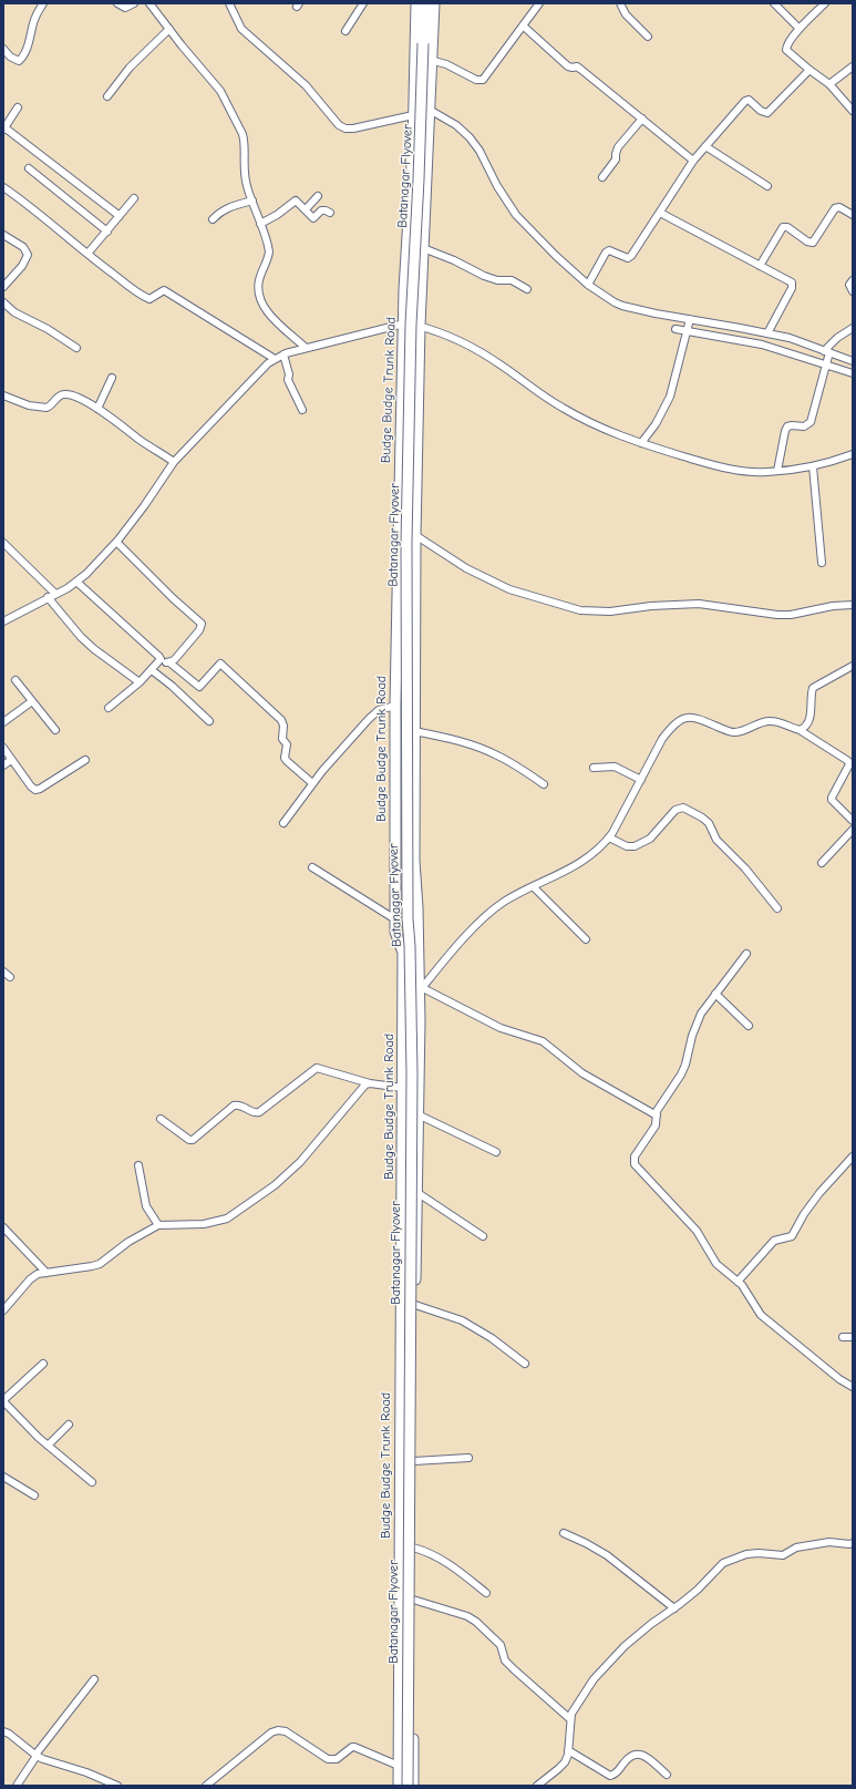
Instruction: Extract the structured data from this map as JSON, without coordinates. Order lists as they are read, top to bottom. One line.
{"streets":{"street":["Batanagar Flyover","Budge Budge Trunk Road"]}}
